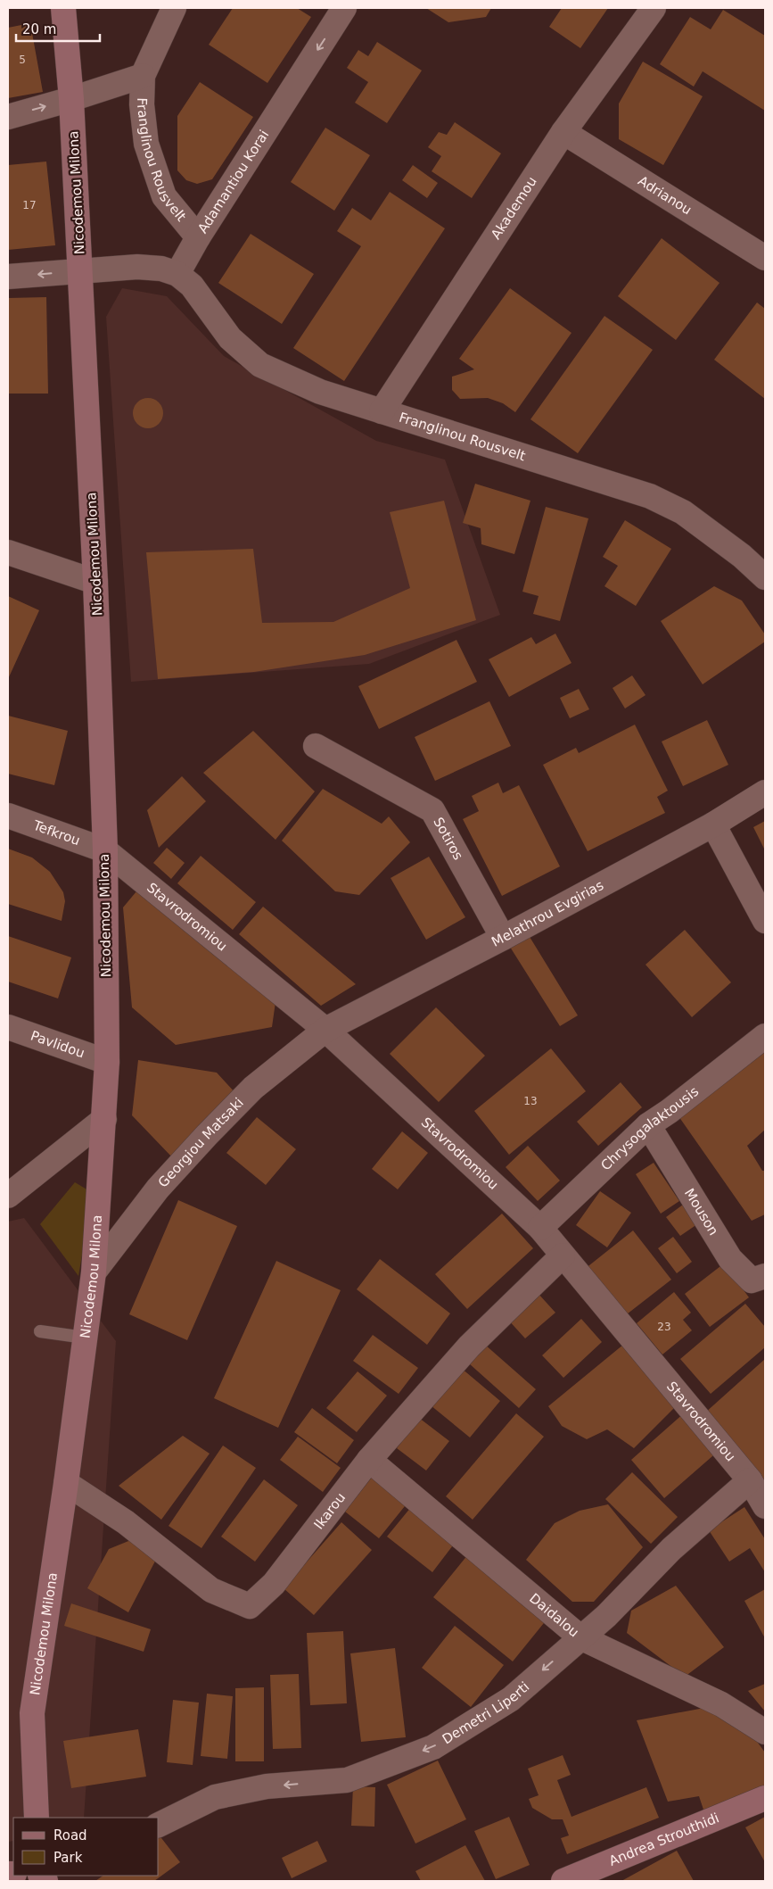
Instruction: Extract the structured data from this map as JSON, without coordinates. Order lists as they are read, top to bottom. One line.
{"streets":{"main road":["Nicodemou Milona","Andrea Strouthidi"],"street":["Franglinou Rousvelt","Adamantiou Korai","Adrianou","Akademou","Tefkrou","Sotiros","Melathrou Evgirias","Stavrodromiou","Pavlidou","Chrysogalaktousis","Georgiou Matsaki","Mouson","Ikarou","Daidalou","Demetri Liperti"]},"crossings":[["Franglinou Rousvelt","Adamantiou Korai"],["Franglinou Rousvelt","Akademou"],["Nicodemou Milona","Tefkrou"],["Nicodemou Milona","Stavrodromiou"],["Nicodemou Milona","Pavlidou"],["Nicodemou Milona","Georgiou Matsaki"],["Nicodemou Milona","Ikarou"],["Adrianou","Akademou"],["Tefkrou","Stavrodromiou"],["Sotiros","Melathrou Evgirias"],["Melathrou Evgirias","Stavrodromiou"],["Melathrou Evgirias","Georgiou Matsaki"],["Stavrodromiou","Chrysogalaktousis"],["Stavrodromiou","Georgiou Matsaki"],["Stavrodromiou","Ikarou"],["Stavrodromiou","Demetri Liperti"],["Chrysogalaktousis","Mouson"],["Ikarou","Daidalou"],["Daidalou","Demetri Liperti"]],"one_way":["Adamantiou Korai","Demetri Liperti"],"house_numbers":["5","17","13","23"],"legend":["Road","Park"],"scale_bar":"20 m"}
